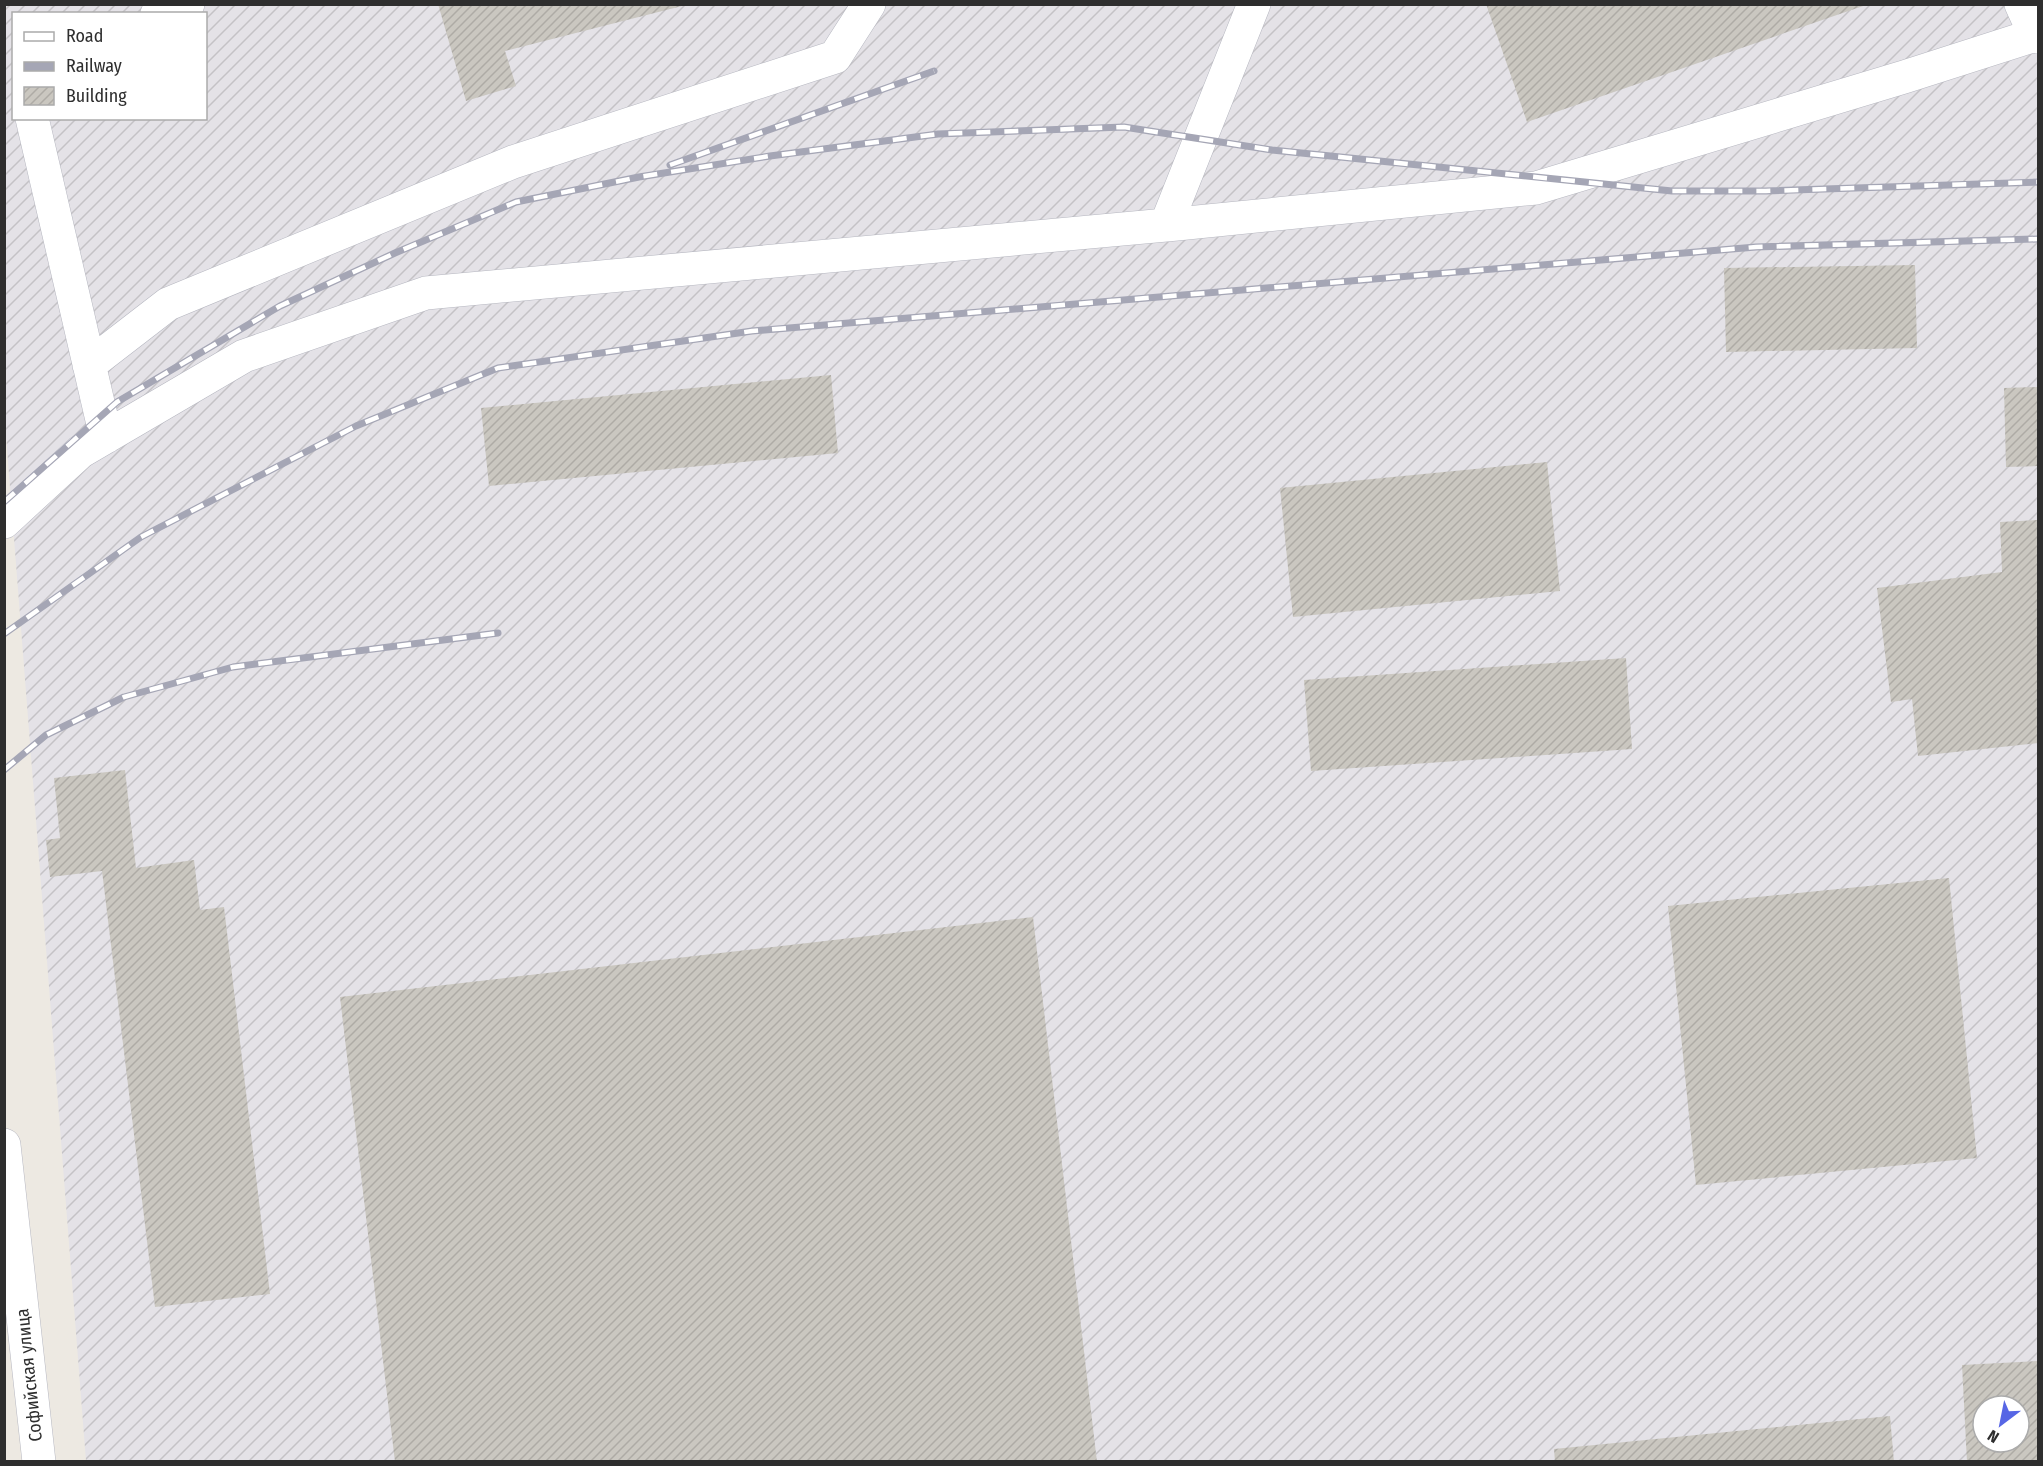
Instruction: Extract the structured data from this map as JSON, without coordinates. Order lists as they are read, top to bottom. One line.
{"streets":{"street":["Софийская улица"]},"legend":["Road","Railway","Building"],"north":"bottom left"}
